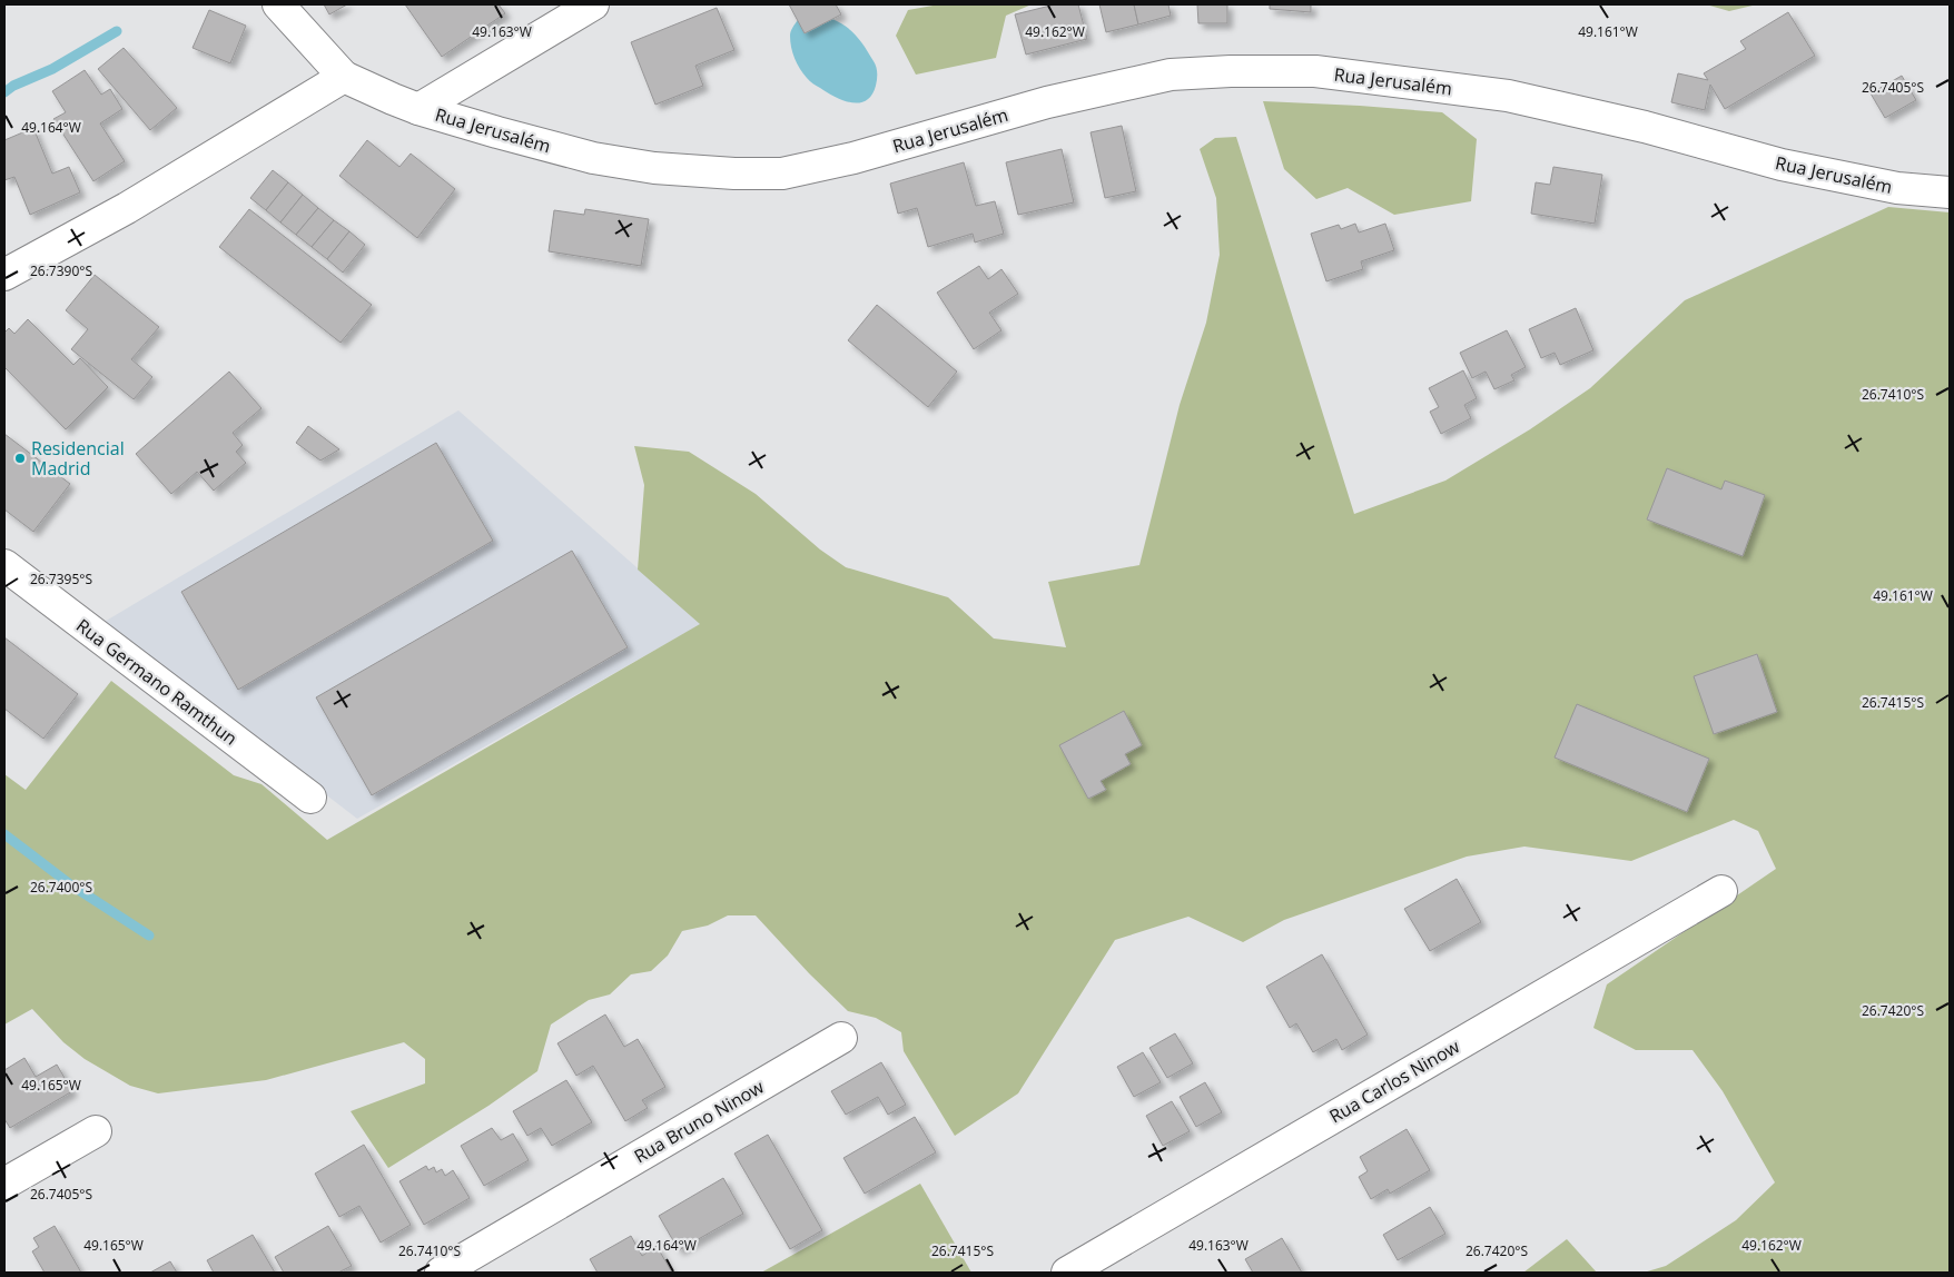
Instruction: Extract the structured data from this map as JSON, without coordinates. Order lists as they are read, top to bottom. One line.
{"streets":{"street":["Rua Jerusalém","Rua Germano Ramthun","Rua Carlos Ninow","Rua Bruno Ninow"]},"places":["Residencial Madrid"],"coordinates":["49.161°W","49.163°W","49.162°W","26.7405°S","49.164°W","26.7390°S","26.7410°S","26.7395°S","26.7415°S","26.7400°S","26.7420°S","49.165°W"]}
